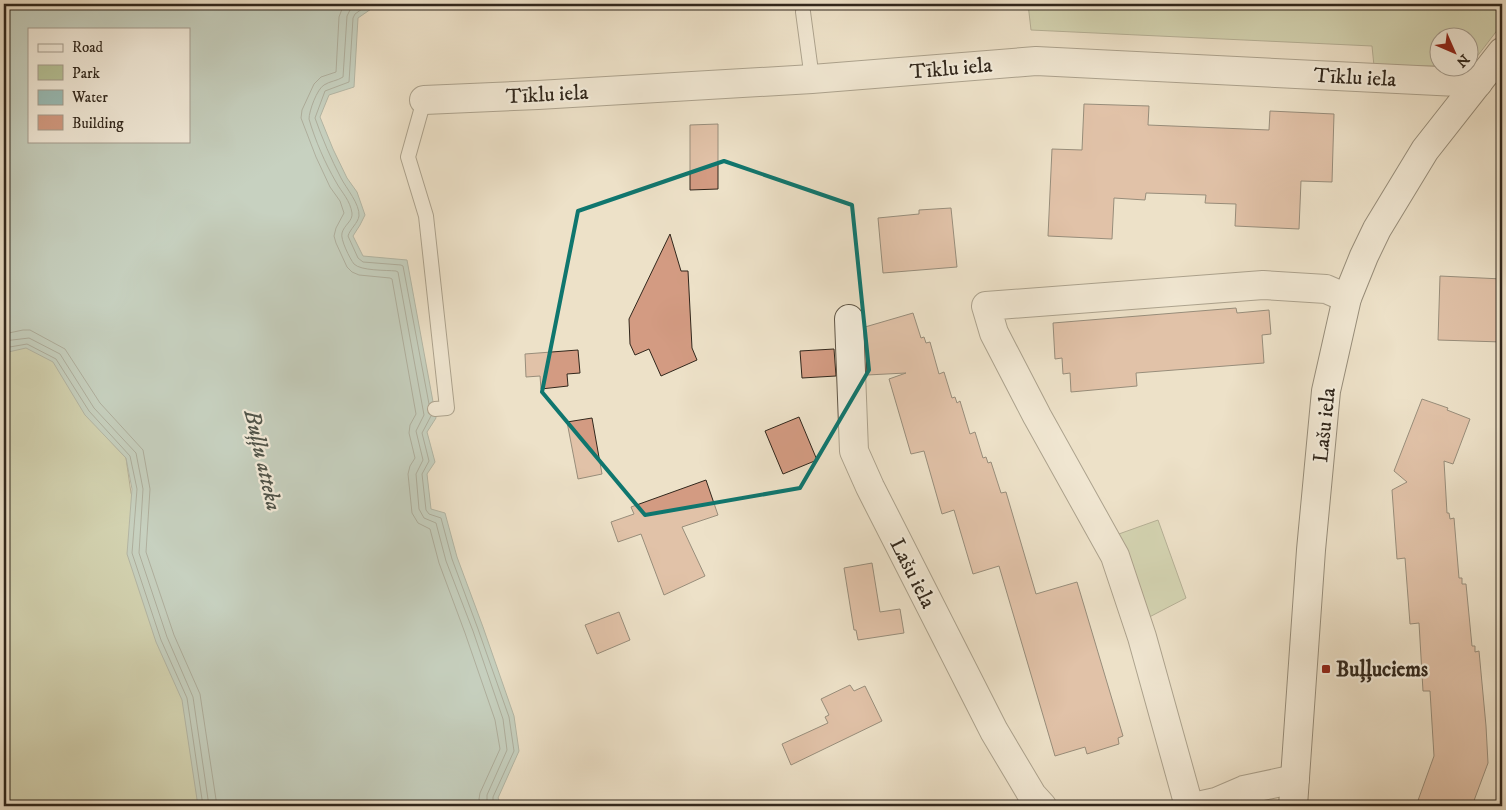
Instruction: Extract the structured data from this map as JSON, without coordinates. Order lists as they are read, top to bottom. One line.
{"streets":{"street":["Tīklu iela","Lašu iela"]},"crossings":[["Tīklu iela","Lašu iela"]],"water":["Buļļu atteka"],"places":{"transit":["Buļļuciems"]},"legend":["Road","Park","Water","Building"],"north":"bottom right"}
